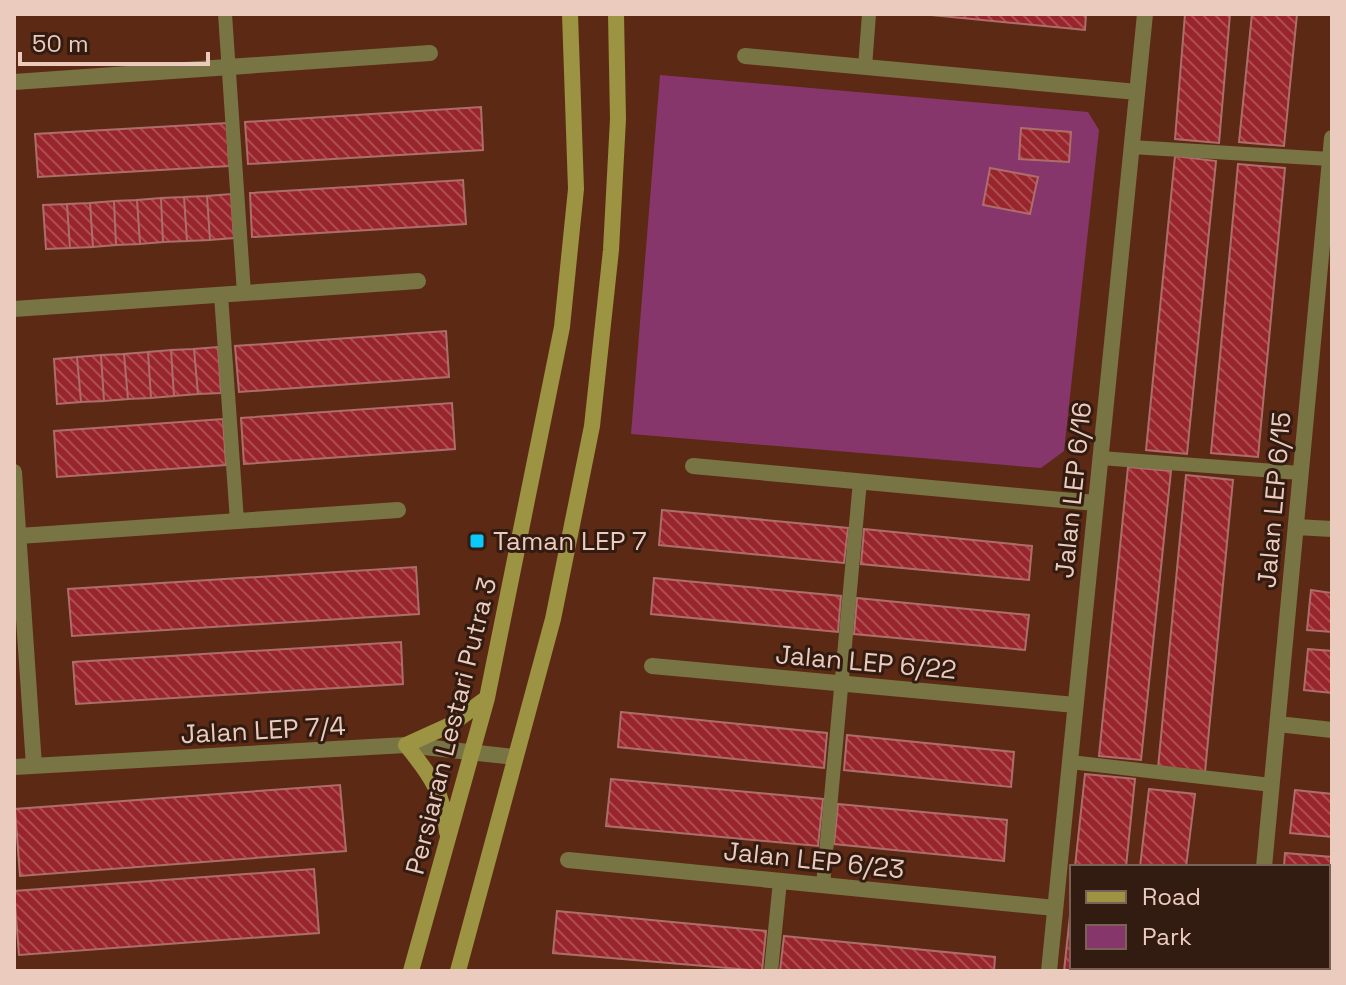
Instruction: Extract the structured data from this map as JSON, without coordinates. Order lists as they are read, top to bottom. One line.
{"streets":{"street":["Jalan LEP 6/16","Jalan LEP 6/15","Jalan LEP 6/22","Persiaran Lestari Putra 3","Jalan LEP 7/4","Jalan LEP 6/23"]},"crossings":[["Jalan LEP 6/16","Jalan LEP 6/22"],["Jalan LEP 6/16","Jalan LEP 6/23"],["Persiaran Lestari Putra 3","Jalan LEP 7/4"]],"places":{"transit":["Taman LEP 7"]},"legend":["Road","Park"],"scale_bar":"50 m"}
